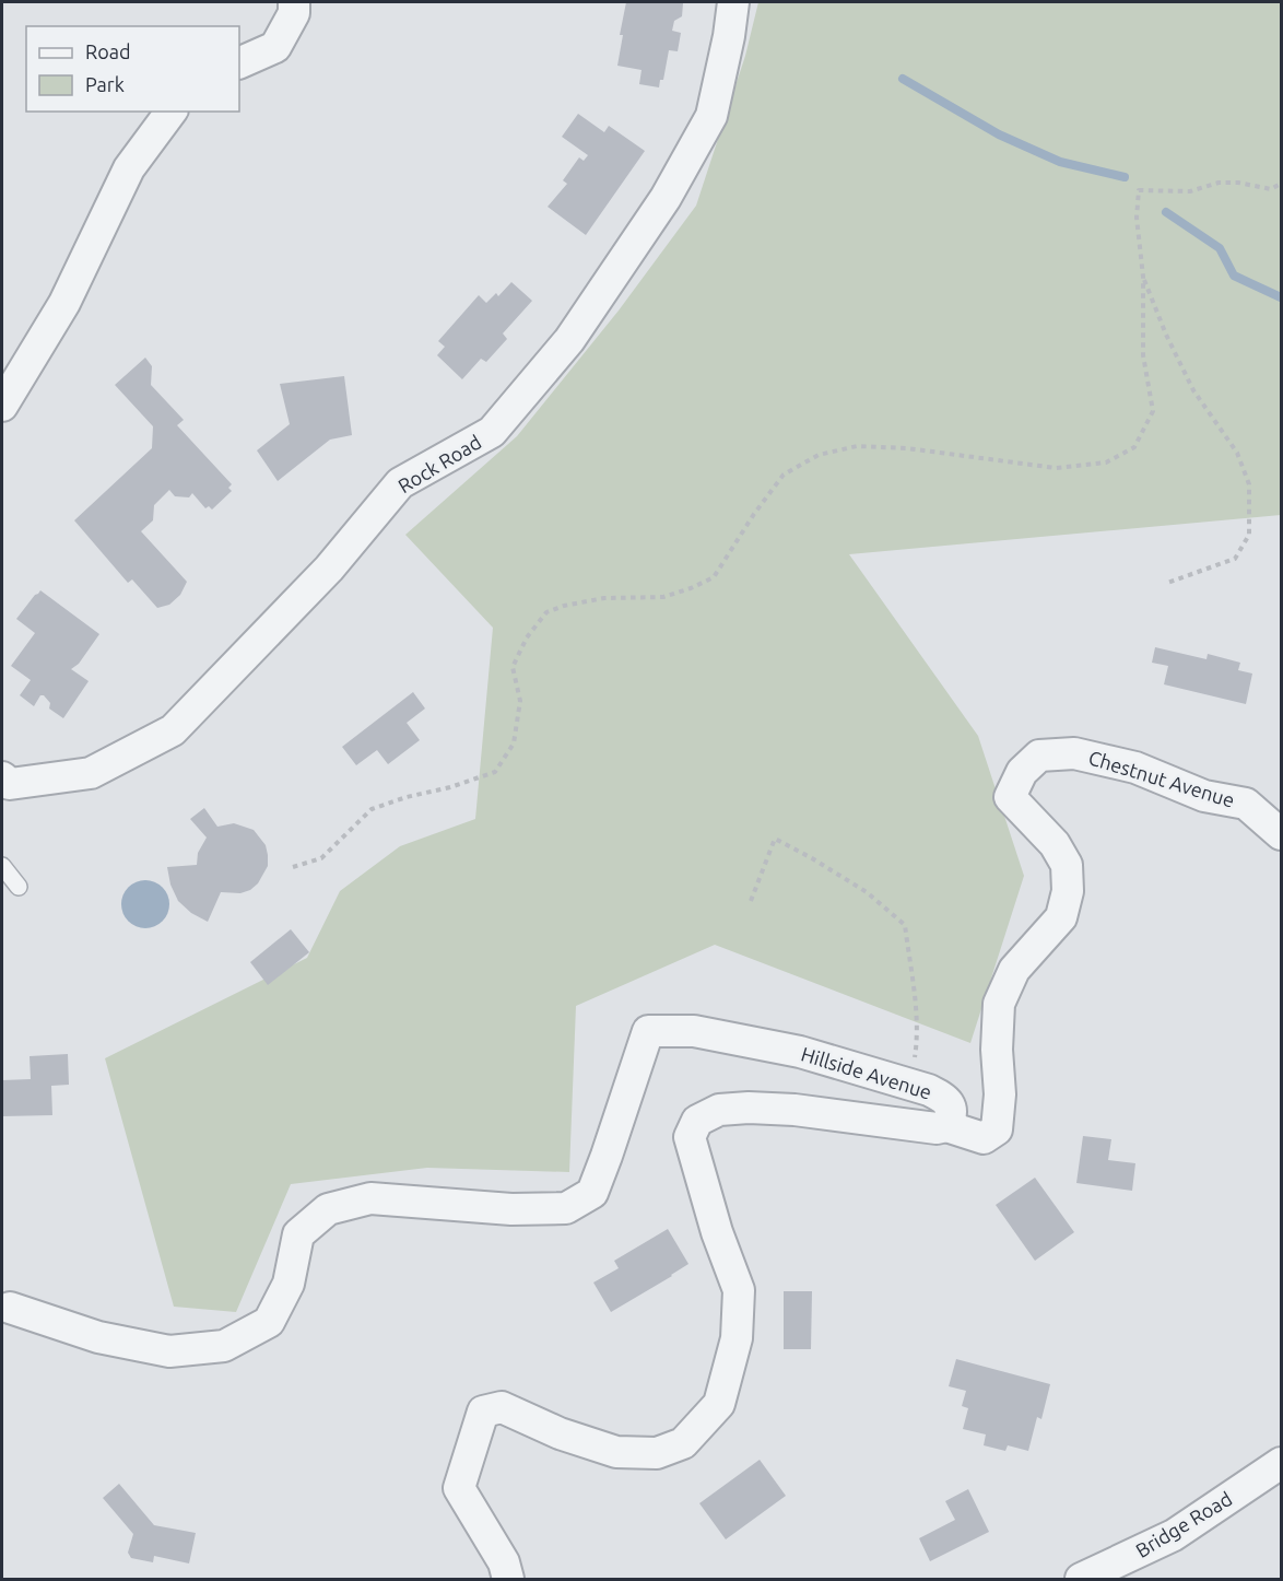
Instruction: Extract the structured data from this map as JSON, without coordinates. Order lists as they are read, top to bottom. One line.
{"streets":{"street":["Rock Road","Chestnut Avenue","Hillside Avenue","Bridge Road"]},"crossings":[["Chestnut Avenue","Hillside Avenue"]],"legend":["Road","Park"]}
